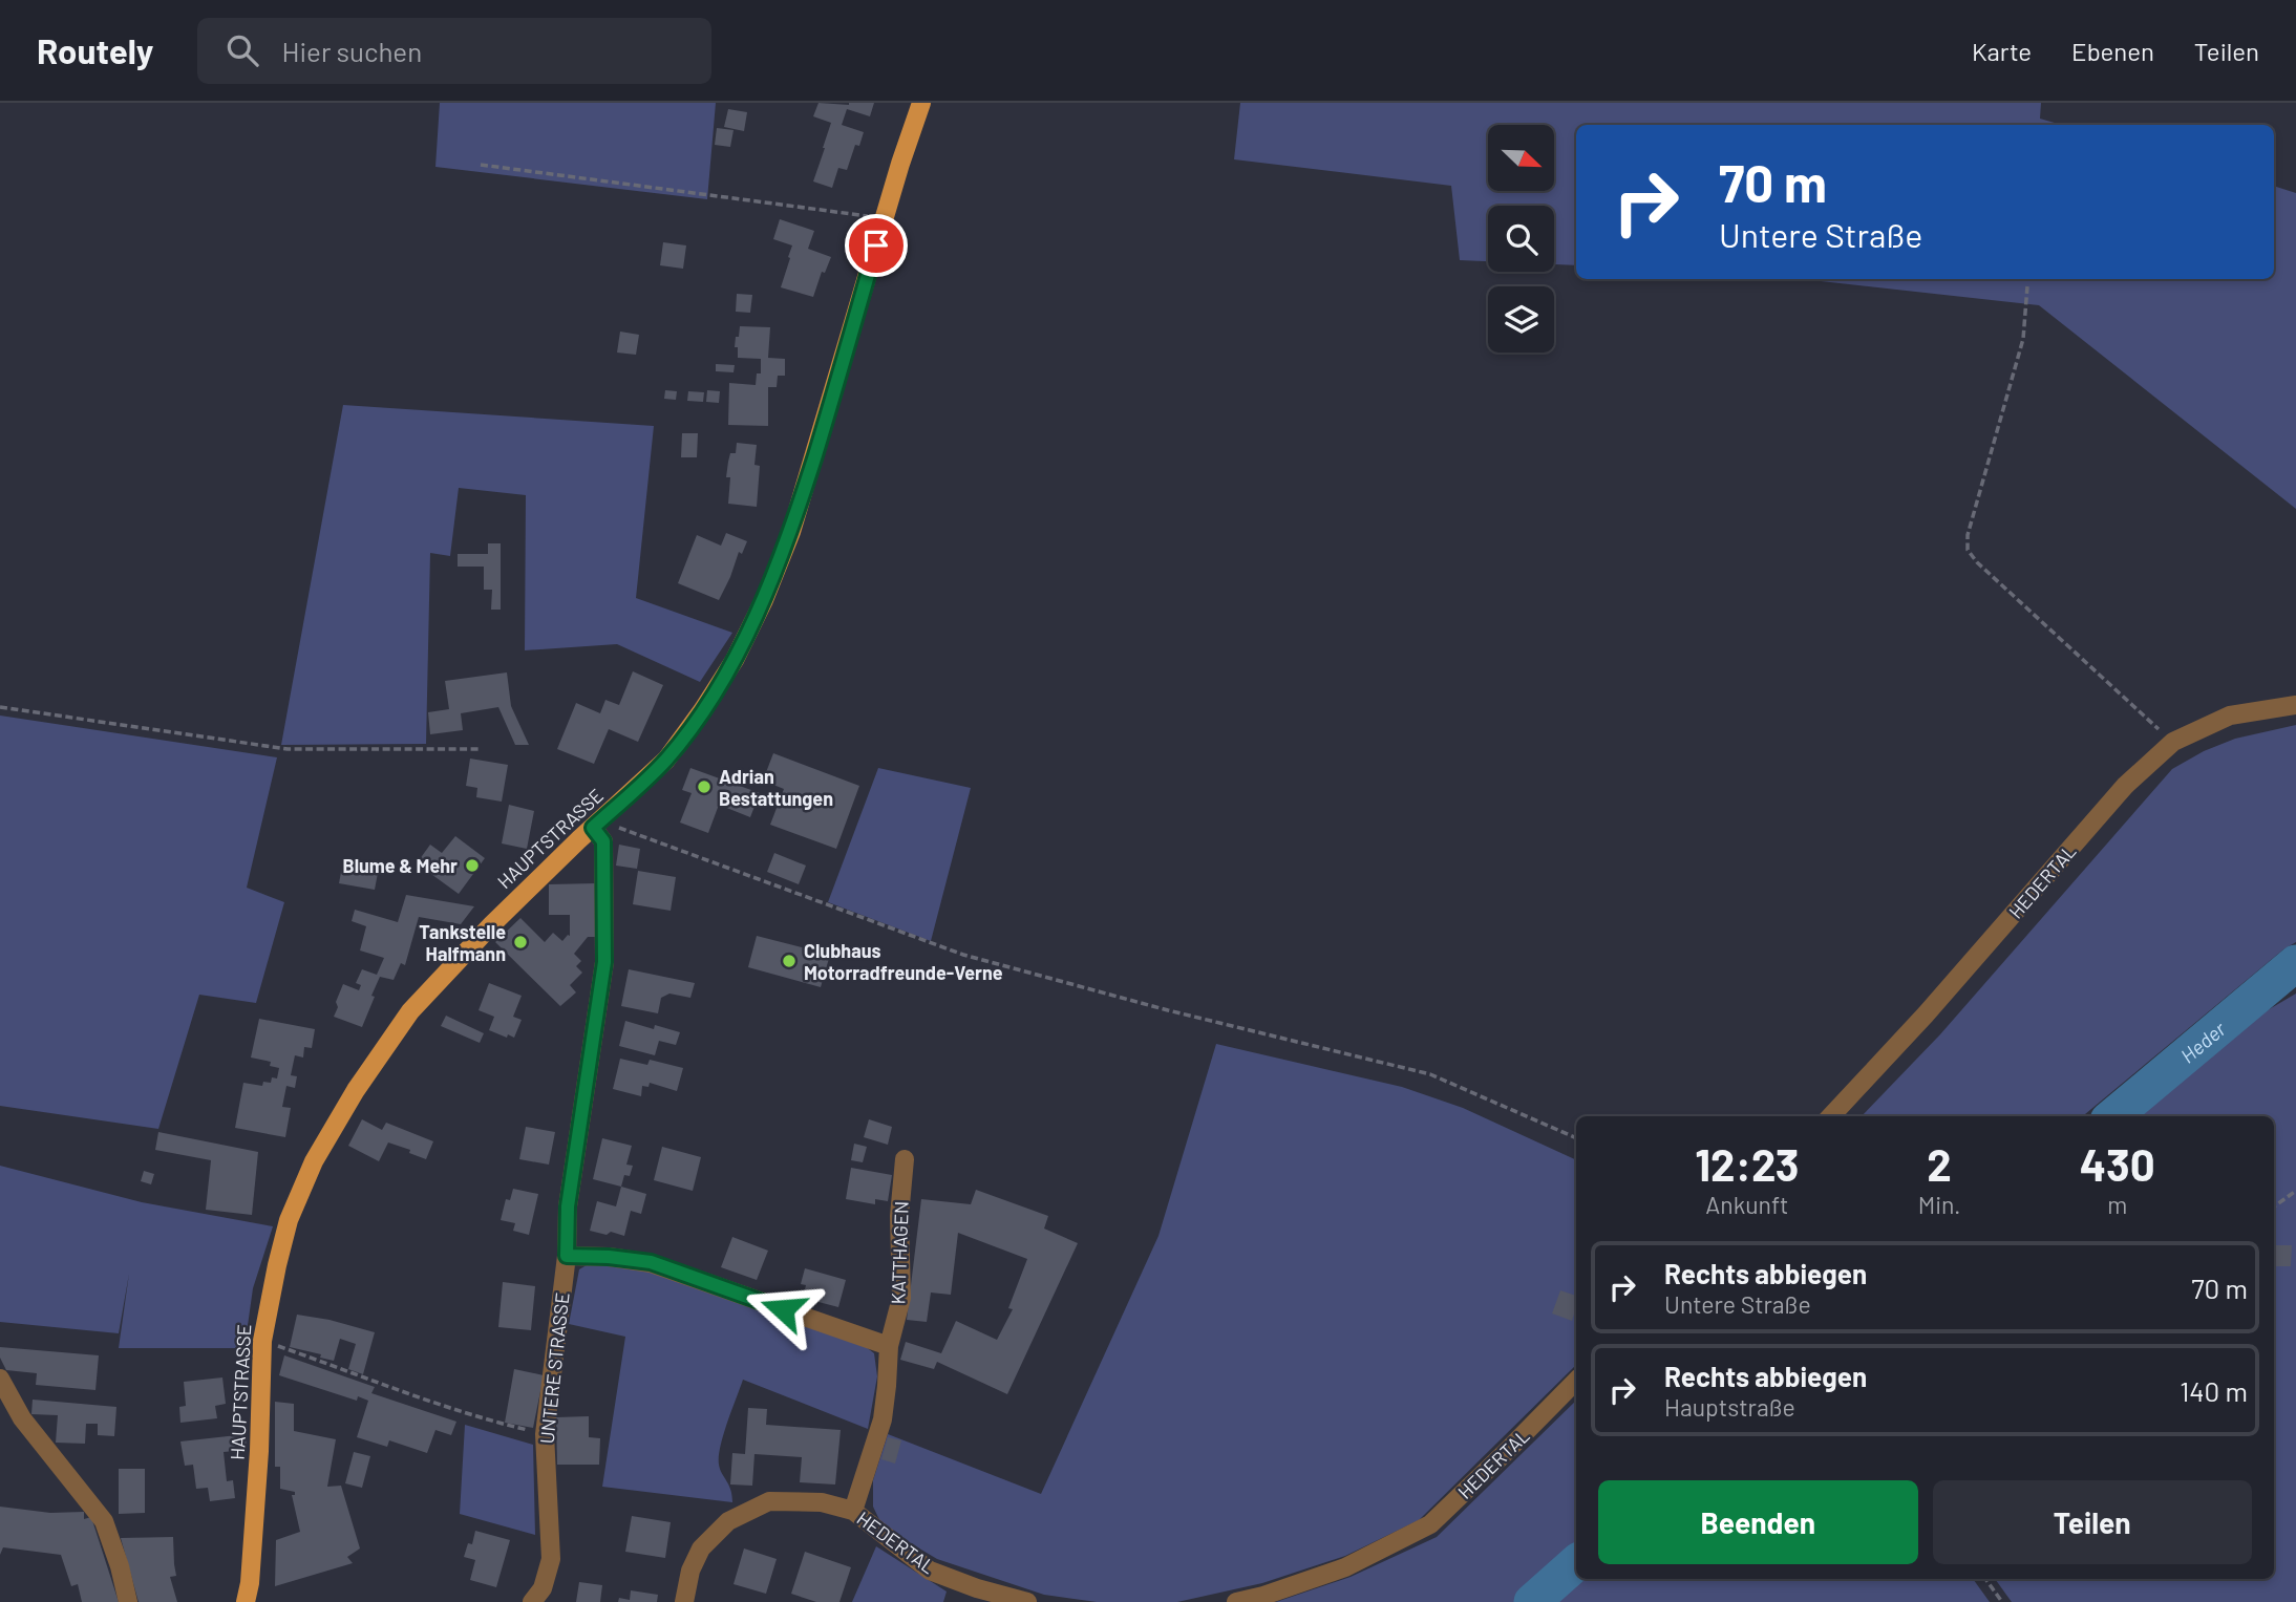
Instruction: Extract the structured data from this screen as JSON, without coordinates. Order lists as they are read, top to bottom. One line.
{"streets":{"main road":["HAUPTSTRASSE"],"street":["HEDERTAL","KATTHAGEN","UNTERE STRASSE"]},"crossings":[["HAUPTSTRASSE","UNTERE STRASSE"],["HEDERTAL","KATTHAGEN"]],"water":["Heder"],"places":["Adrian Bestattungen","Blume & Mehr","Tankstelle Halfmann","Clubhaus Motorradfreunde-Verne"],"north":"bottom right","page":{"header":"Routely","search":"Hier suchen","nav":["Karte","Ebenen","Teilen"],"turn":["70 m","Untere Straße"],"eta":["12:23","Ankunft","2","Min.","430","m"],"list":[{"name":"Rechts abbiegen","note":"Untere Straße","value":"70 m"},{"name":"Rechts abbiegen","note":"Hauptstraße","value":"140 m"}],"buttons":["Beenden","Teilen"]}}
